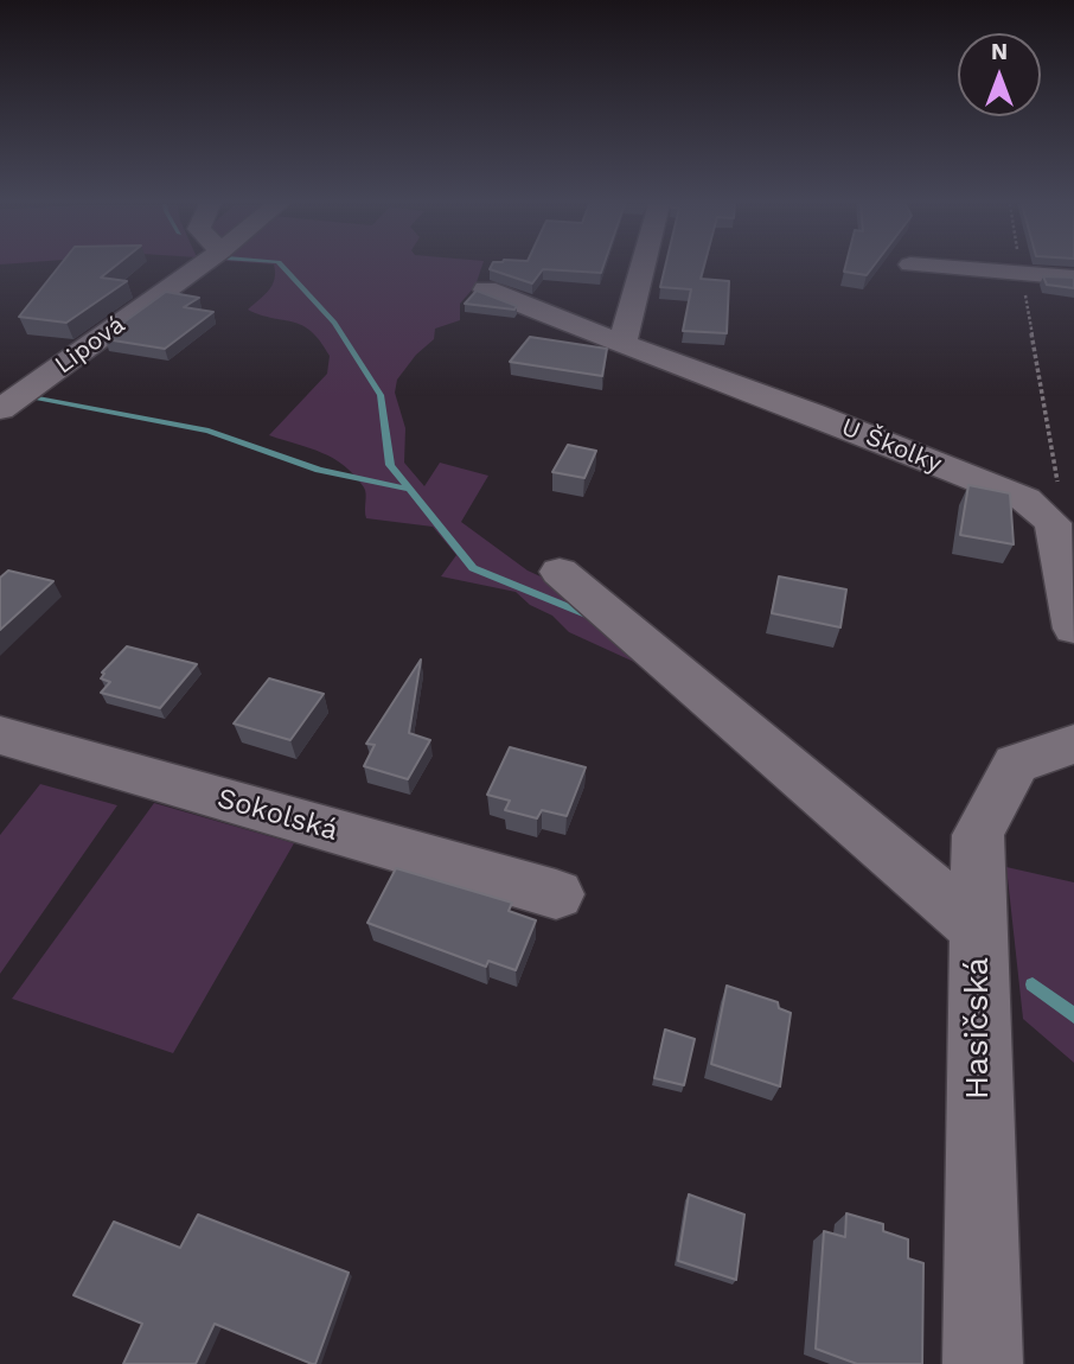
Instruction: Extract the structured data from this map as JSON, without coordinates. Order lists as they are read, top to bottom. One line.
{"streets":{"street":["Lipová","U Školky","Sokolská","Hasičská"]},"north":"top"}
